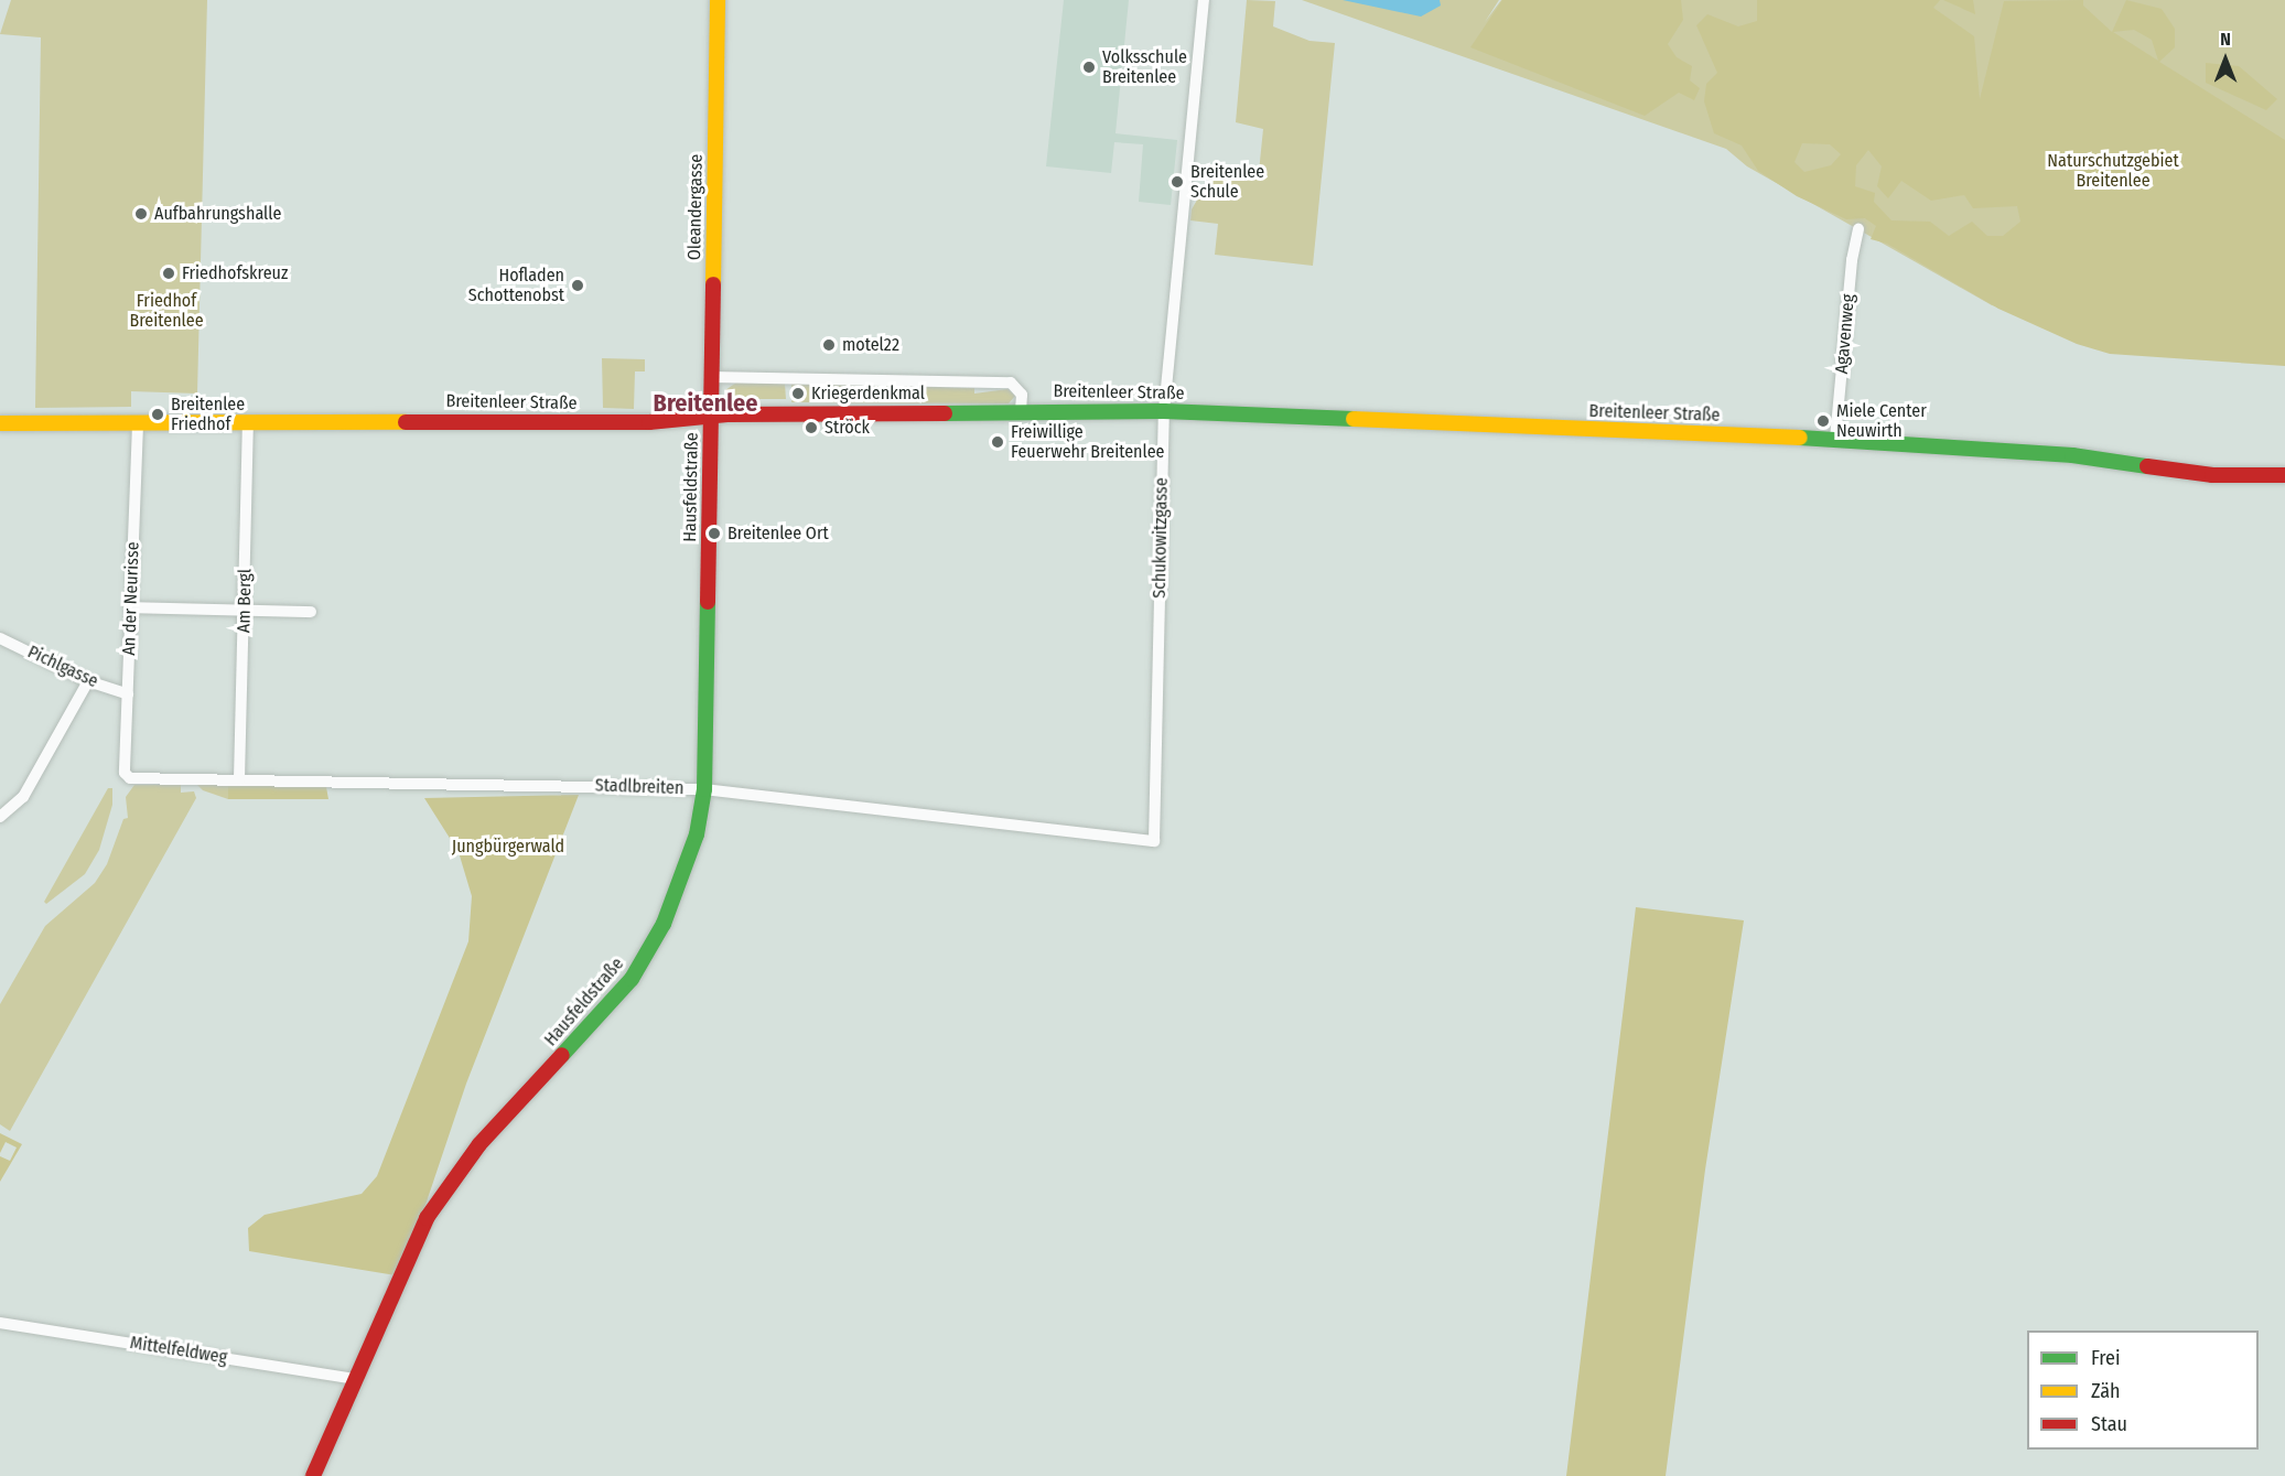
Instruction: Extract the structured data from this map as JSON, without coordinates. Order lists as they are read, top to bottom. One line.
{"streets":{"main road":["Oleandergasse","Breitenleer Straße","Hausfeldstraße"],"street":["Agavenweg","Schukowitzgasse","An der Neurisse","Am Bergl","Pichlgasse","Stadlbreiten","Mittelfeldweg"]},"crossings":[["Oleandergasse","Breitenleer Straße"],["Oleandergasse","Hausfeldstraße"],["Agavenweg","Breitenleer Straße"],["Breitenleer Straße","Hausfeldstraße"],["Breitenleer Straße","Schukowitzgasse"],["Breitenleer Straße","An der Neurisse"],["Breitenleer Straße","Am Bergl"],["Hausfeldstraße","Stadlbreiten"],["Hausfeldstraße","Mittelfeldweg"],["Schukowitzgasse","Stadlbreiten"],["An der Neurisse","Pichlgasse"],["An der Neurisse","Stadlbreiten"],["Am Bergl","Stadlbreiten"]],"districts":["Breitenlee"],"parks":["Naturschutzgebiet Breitenlee","Friedhof Breitenlee","Jungbürgerwald"],"places":["Volksschule Breitenlee","Breitenlee Schule","Aufbahrungshalle","Friedhofskreuz","Hofladen Schottenobst","motel22","Kriegerdenkmal","Breitenlee Friedhof","Miele Center Neuwirth","Ströck","Freiwillige Feuerwehr Breitenlee","Breitenlee Ort"],"legend":["Frei","Zäh","Stau"],"north":"top"}
